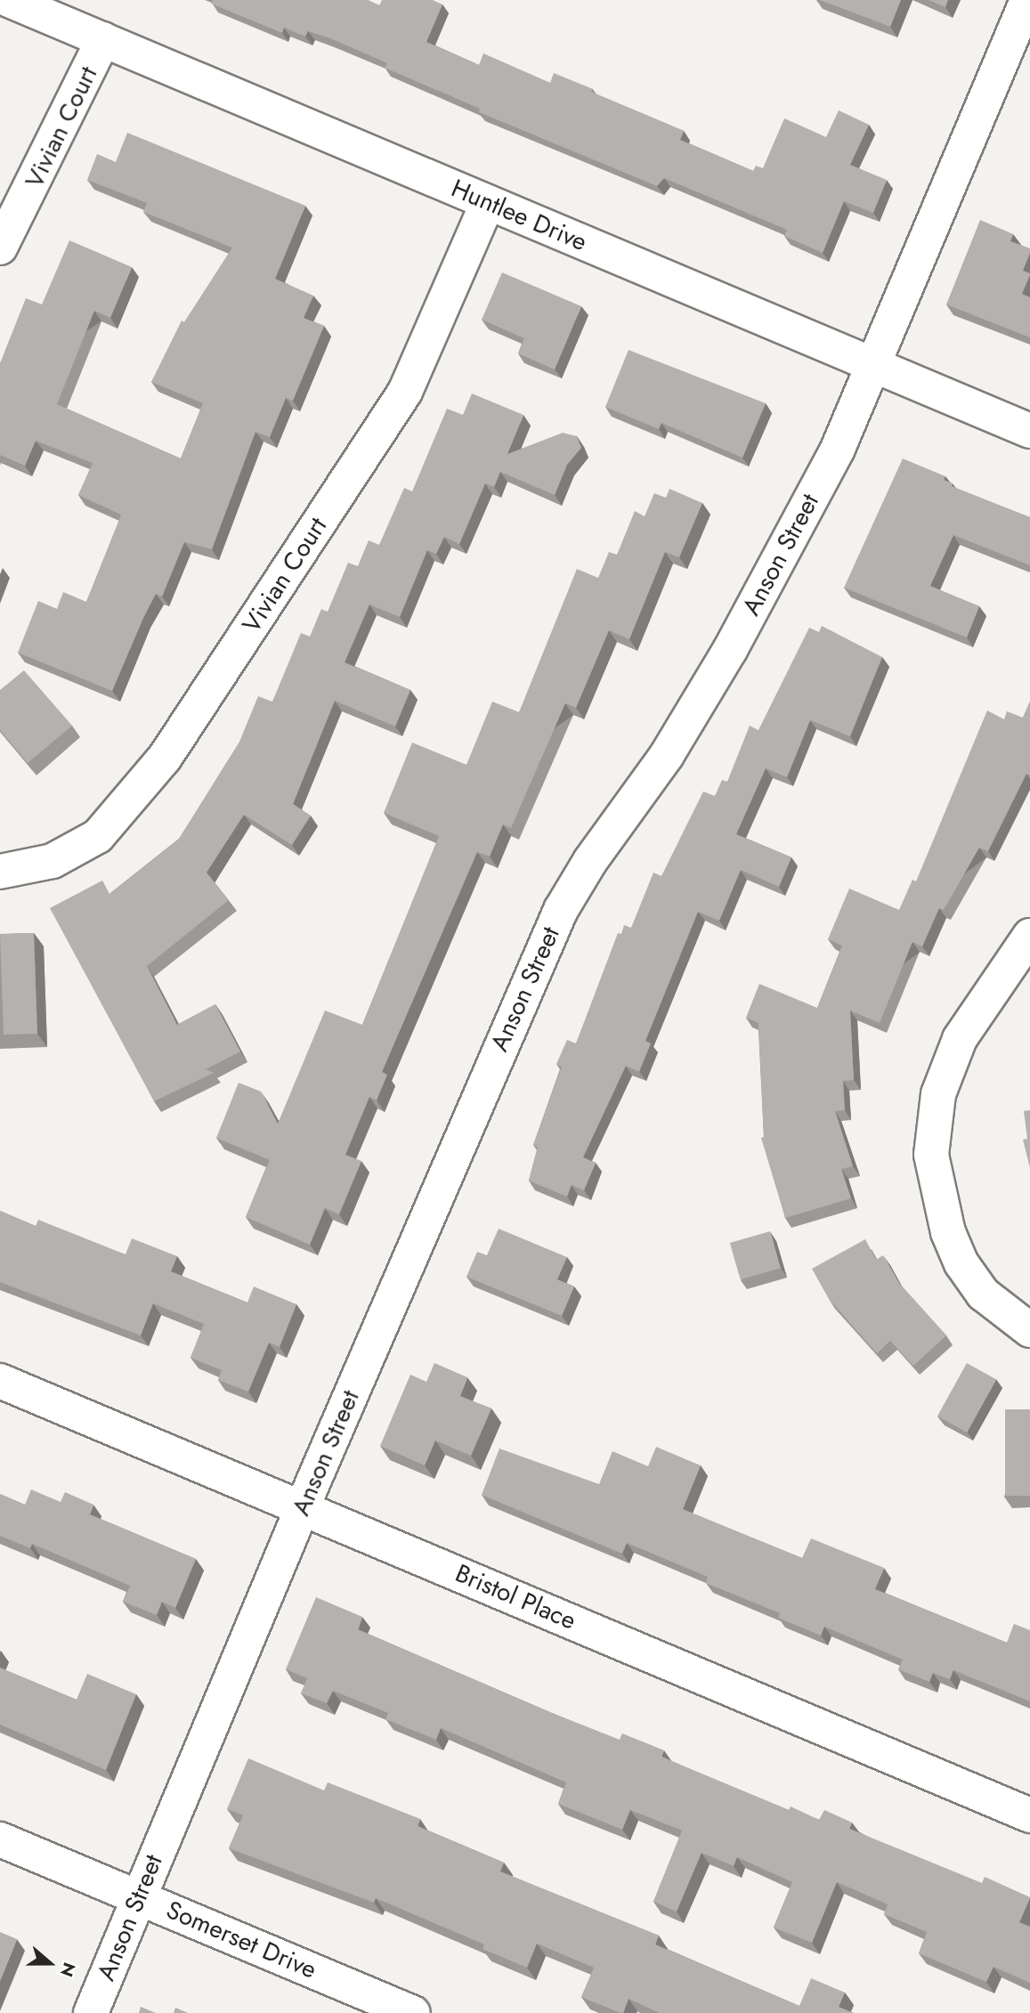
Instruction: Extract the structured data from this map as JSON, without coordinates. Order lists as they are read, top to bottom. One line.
{"streets":{"street":["Vivian Court","Huntlee Drive","Anson Street","Bristol Place","Somerset Drive"]},"crossings":[["Vivian Court","Huntlee Drive"],["Huntlee Drive","Anson Street"],["Anson Street","Bristol Place"],["Anson Street","Somerset Drive"]],"north":"right"}
